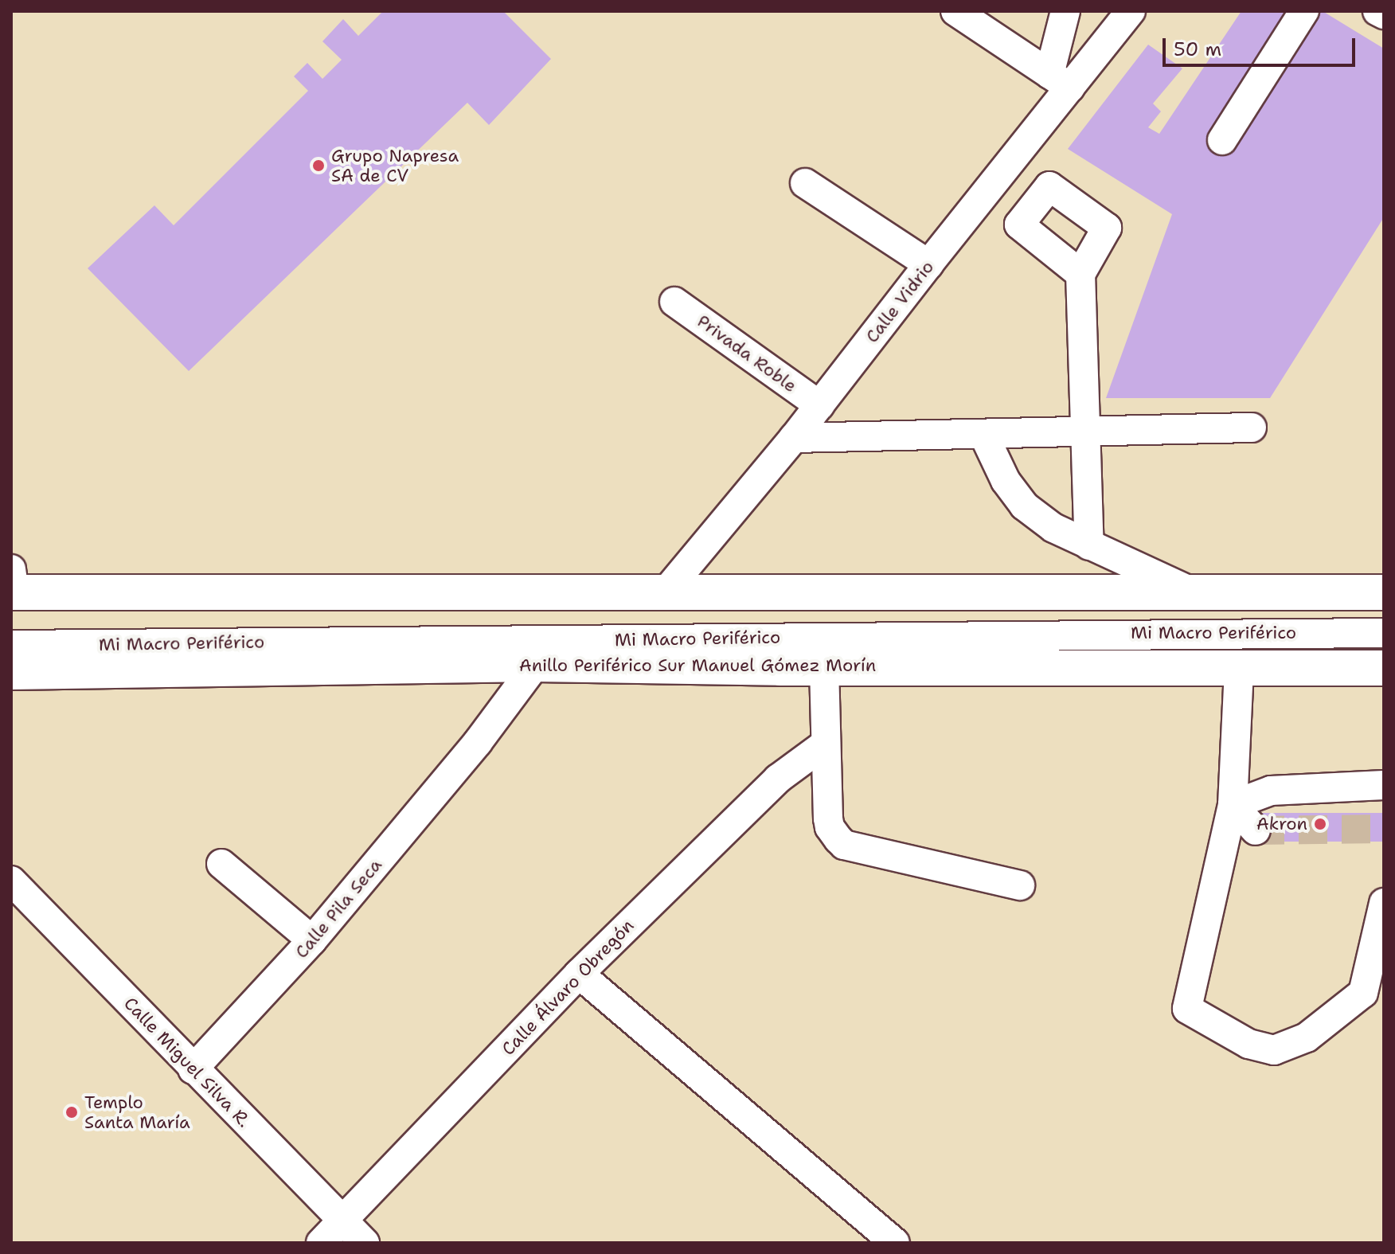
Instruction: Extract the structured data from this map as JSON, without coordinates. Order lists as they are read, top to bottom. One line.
{"streets":{"highway":["Anillo Periférico Sur Manuel Gómez Morín"],"street":["Calle Vidrio","Privada Roble","Mi Macro Periférico","Calle Pila Seca","Calle Álvaro Obregón","Calle Miguel Silva R."]},"crossings":[["Calle Vidrio","Privada Roble"],["Anillo Periférico Sur Manuel Gómez Morín","Calle Pila Seca"],["Calle Pila Seca","Calle Miguel Silva R."],["Calle Álvaro Obregón","Calle Miguel Silva R."]],"places":["Grupo Napresa SA de CV","Akron","Templo Santa María"],"scale_bar":"50 m"}
